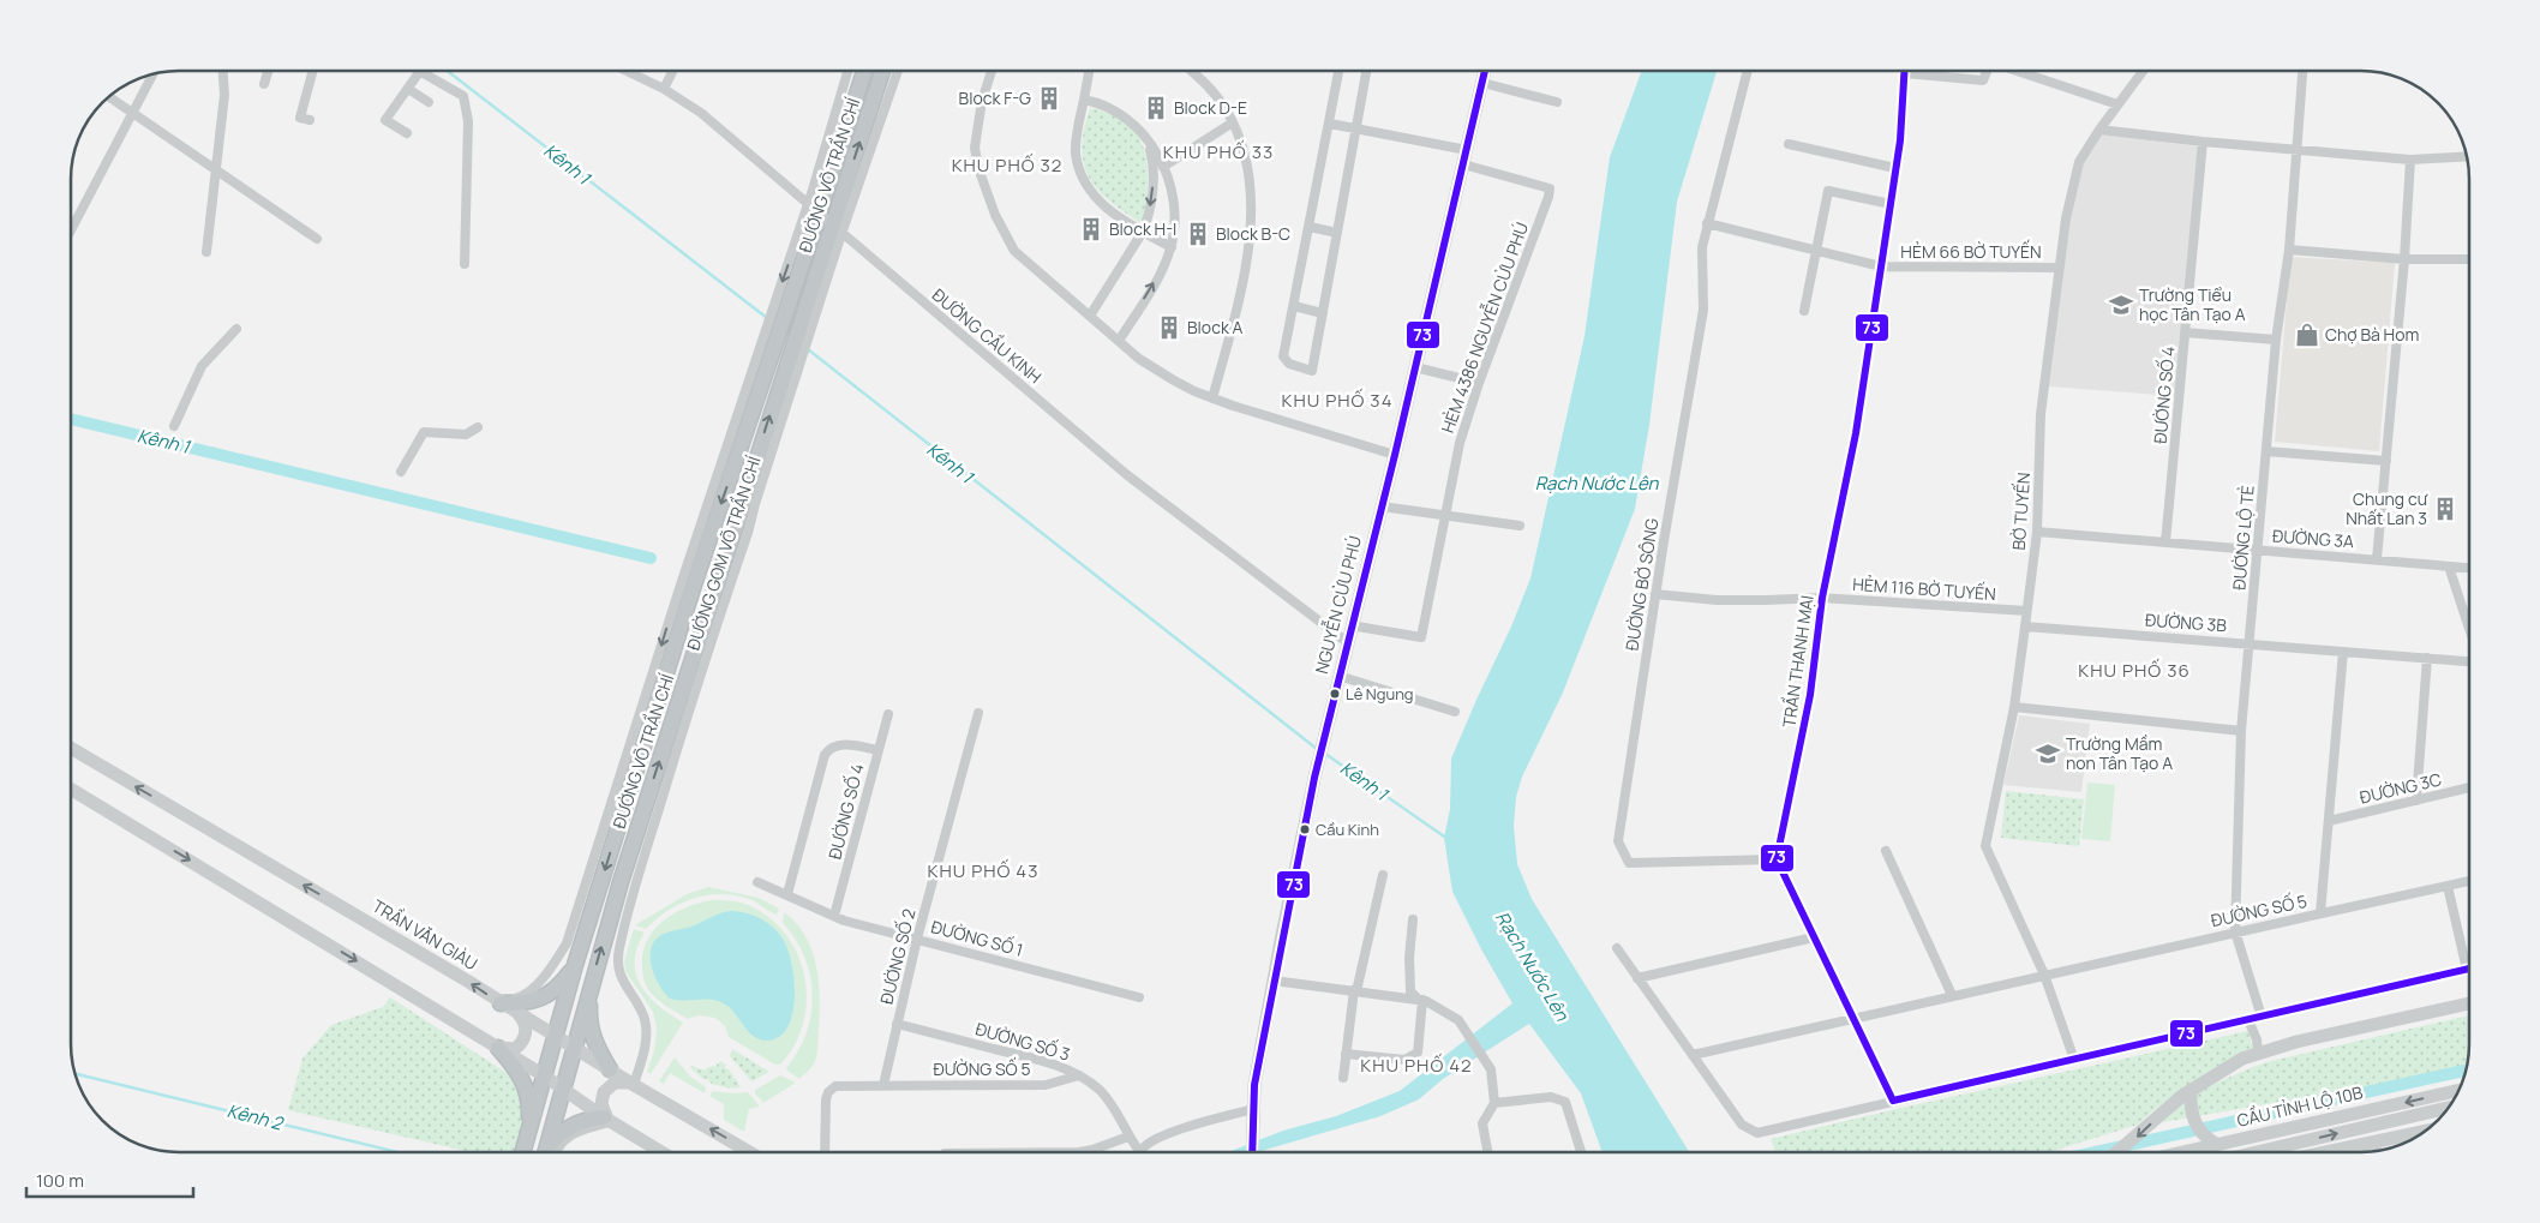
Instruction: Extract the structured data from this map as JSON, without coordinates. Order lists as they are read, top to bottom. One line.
{"streets":{"highway":["ĐƯỜNG VÕ TRẦN CHÍ"],"main road":["NGUYỄN CỬU PHÚ","TRẦN VĂN GIÀU","CẦU TỈNH LỘ 10B"],"street":["HẺM 66 BỜ TUYẾN","HẺM 4386 NGUYỄN CỬU PHÚ","ĐƯỜNG CẦU KINH","ĐƯỜNG SỐ 4","BỜ TUYẾN","ĐƯỜNG LỘ TẺ","ĐƯỜNG 3A","ĐƯỜNG GOM VÕ TRẦN CHÍ","ĐƯỜNG BỜ SÔNG","HẺM 116 BỜ TUYẾN","ĐƯỜNG 3B","TRẦN THANH MẠI","ĐƯỜNG 3C","ĐƯỜNG SỐ 5","ĐƯỜNG SỐ 1","ĐƯỜNG SỐ 2","ĐƯỜNG SỐ 3"]},"crossings":[["ĐƯỜNG VÕ TRẦN CHÍ","ĐƯỜNG CẦU KINH"],["ĐƯỜNG VÕ TRẦN CHÍ","ĐƯỜNG GOM VÕ TRẦN CHÍ"],["ĐƯỜNG VÕ TRẦN CHÍ","TRẦN VĂN GIÀU"],["HẺM 66 BỜ TUYẾN","BỜ TUYẾN"],["HẺM 66 BỜ TUYẾN","ĐƯỜNG BỜ SÔNG"],["HẺM 66 BỜ TUYẾN","TRẦN THANH MẠI"],["HẺM 4386 NGUYỄN CỬU PHÚ","NGUYỄN CỬU PHÚ"],["ĐƯỜNG CẦU KINH","ĐƯỜNG GOM VÕ TRẦN CHÍ"],["ĐƯỜNG CẦU KINH","NGUYỄN CỬU PHÚ"],["ĐƯỜNG SỐ 4","ĐƯỜNG 3A"],["ĐƯỜNG SỐ 4","ĐƯỜNG SỐ 1"],["BỜ TUYẾN","ĐƯỜNG 3A"],["BỜ TUYẾN","HẺM 116 BỜ TUYẾN"],["BỜ TUYẾN","ĐƯỜNG 3B"],["BỜ TUYẾN","ĐƯỜNG SỐ 5"],["ĐƯỜNG LỘ TẺ","ĐƯỜNG 3A"],["ĐƯỜNG LỘ TẺ","ĐƯỜNG 3B"],["ĐƯỜNG LỘ TẺ","ĐƯỜNG SỐ 5"],["ĐƯỜNG GOM VÕ TRẦN CHÍ","TRẦN VĂN GIÀU"],["ĐƯỜNG BỜ SÔNG","HẺM 116 BỜ TUYẾN"],["ĐƯỜNG BỜ SÔNG","TRẦN THANH MẠI"],["HẺM 116 BỜ TUYẾN","TRẦN THANH MẠI"],["ĐƯỜNG SỐ 5","ĐƯỜNG SỐ 2"],["ĐƯỜNG SỐ 5","ĐƯỜNG SỐ 3"],["ĐƯỜNG SỐ 1","ĐƯỜNG SỐ 2"],["ĐƯỜNG SỐ 2","ĐƯỜNG SỐ 3"]],"districts":["KHU PHỐ 33","KHU PHỐ 32","KHU PHỐ 34","KHU PHỐ 36","KHU PHỐ 43","KHU PHỐ 42"],"water":["Kênh 1","Rạch Nước Lên","Kênh 2"],"places":{"building":["Block F-G","Block D-E","Block H-I","Block B-C","Block A","Chung cư Nhất Lan 3"],"school or university":["Trường Tiểu học Tân Tạo A","Trường Mầm non Tân Tạo A"],"shop":["Chợ Bà Hom"],"other":["Lê Ngung","Cầu Kinh"]},"lines":["transit line 73"],"scale_bar":"100 m"}
